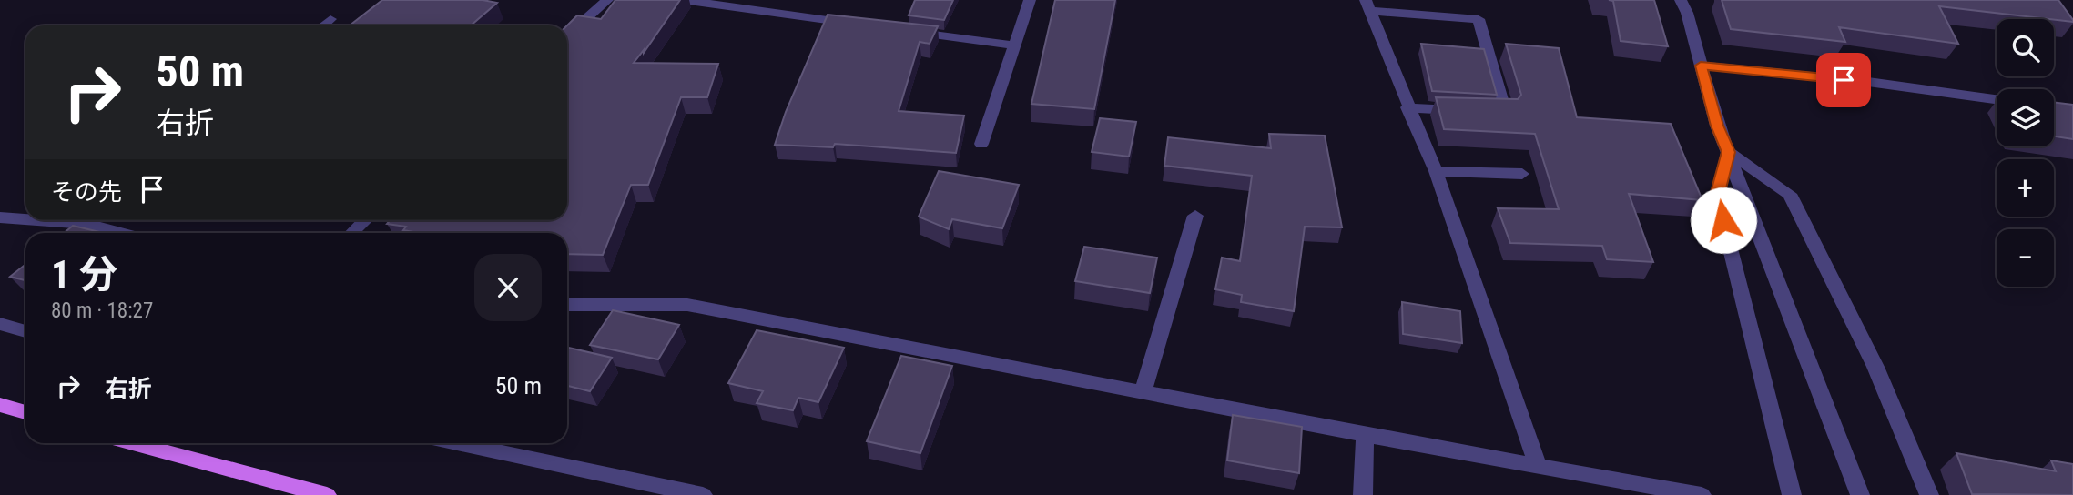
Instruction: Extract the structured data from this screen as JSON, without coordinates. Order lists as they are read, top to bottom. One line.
{"page":{"map_buttons":["+","−"],"turn":["50 m","右折"],"then":"その先","heading":["1 分","80 m · 18:27"],"list":[{"name":"右折","value":"50 m"}]}}
